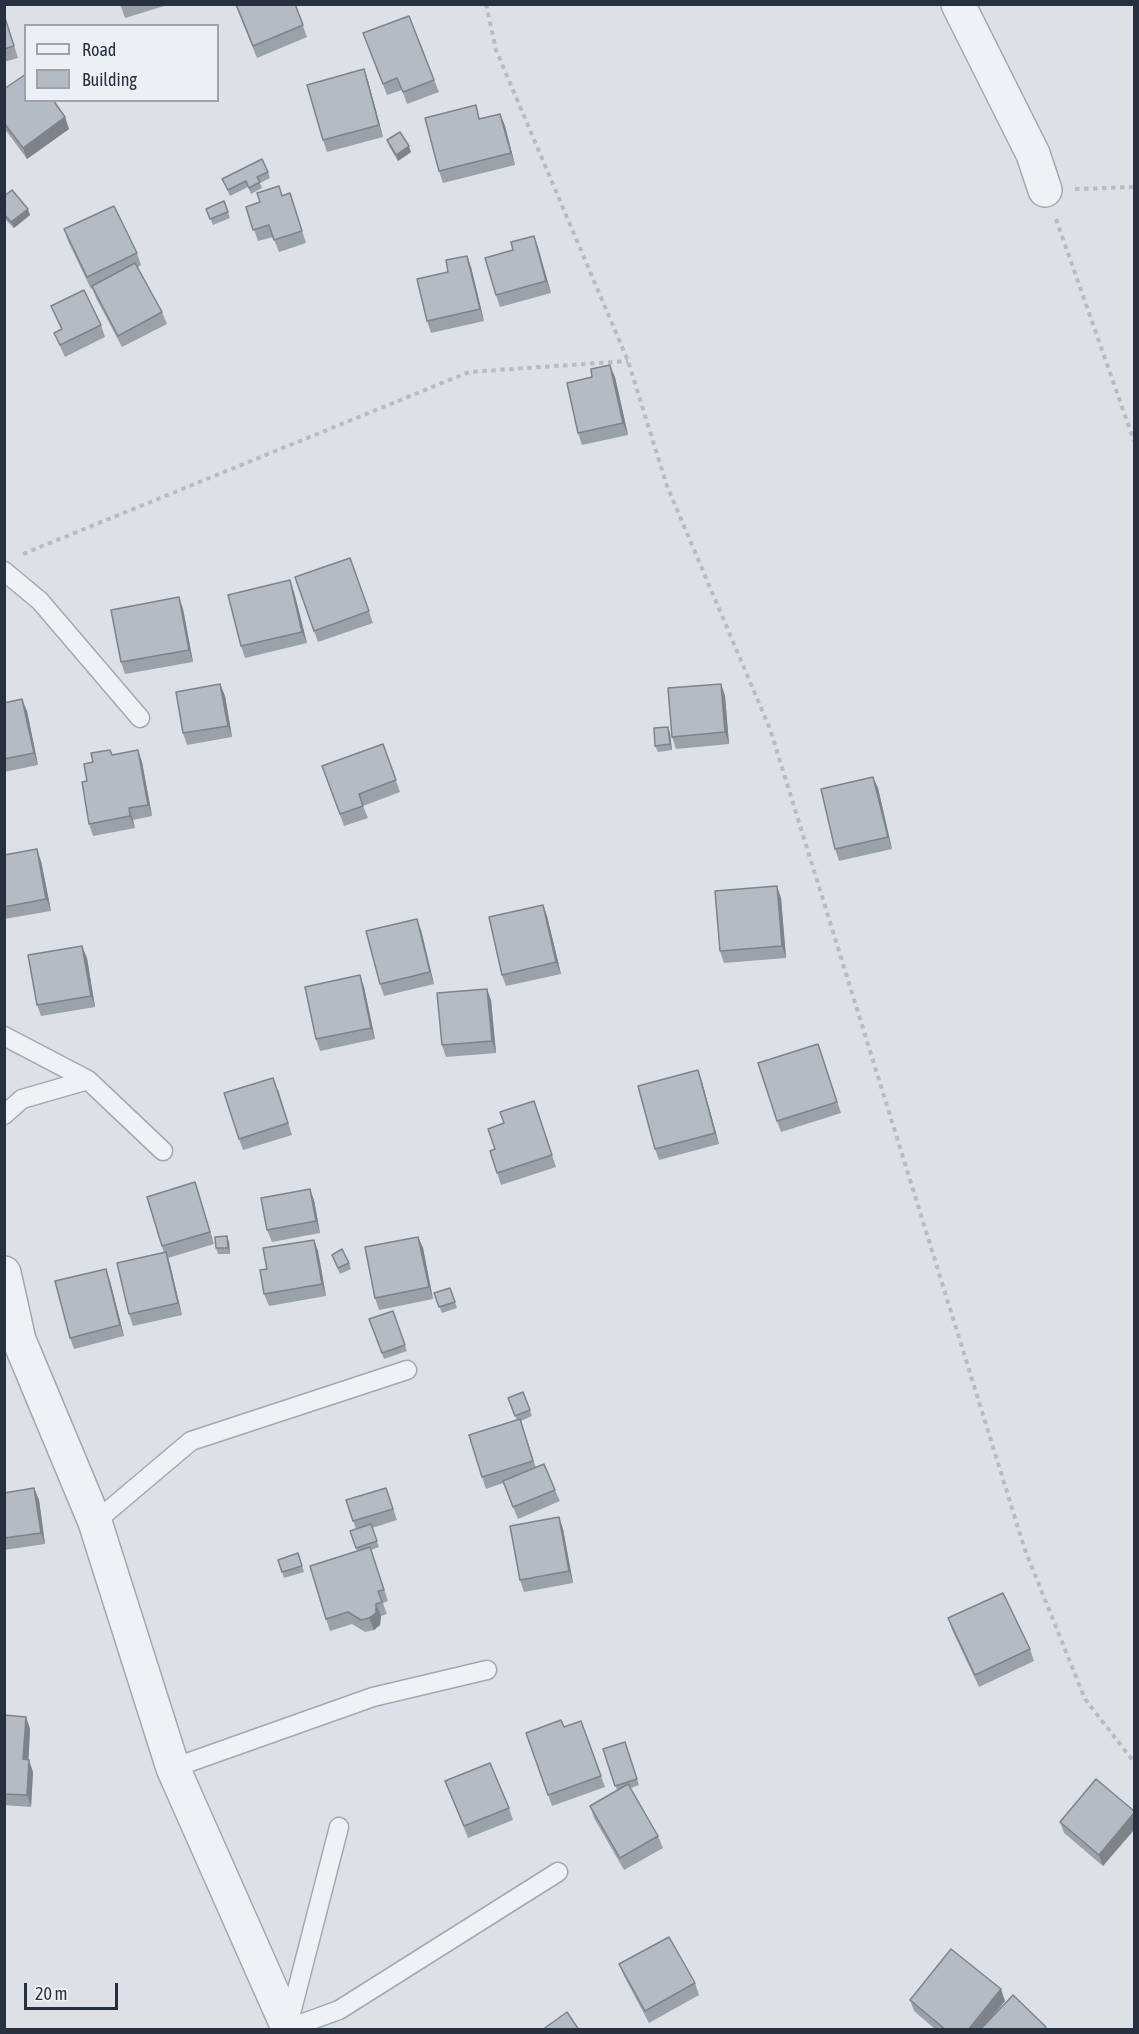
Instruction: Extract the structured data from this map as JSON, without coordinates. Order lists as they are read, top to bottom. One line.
{"legend":["Road","Building"],"scale_bar":"20 m"}
